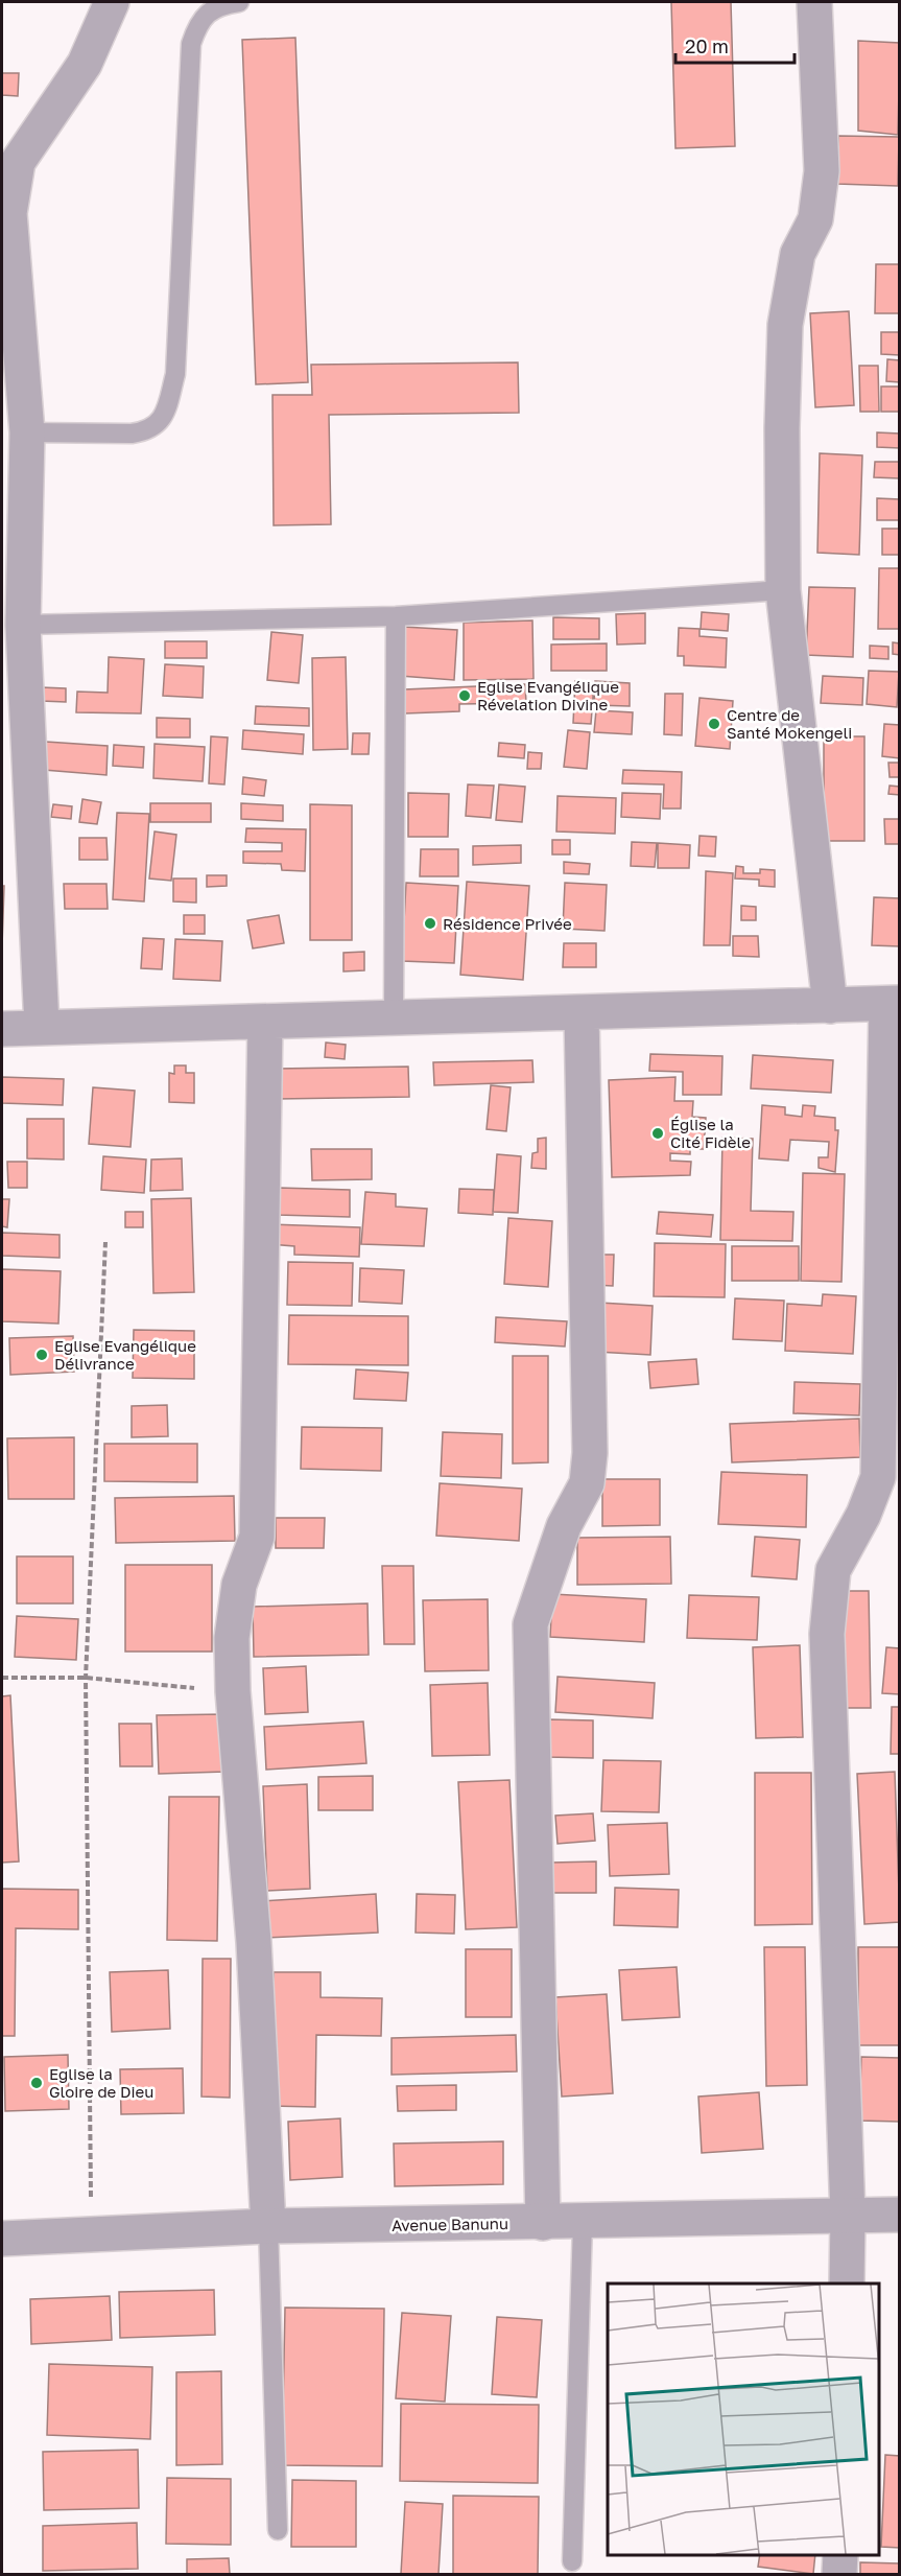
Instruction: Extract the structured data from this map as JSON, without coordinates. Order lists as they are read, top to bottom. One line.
{"streets":{"street":["Avenue Banunu"]},"places":["Eglise Evangélique Révelation Divine","Centre de Santé Mokengeli","Résidence Privée","Église la Cité Fidèle","Eglise Evangélique Délivrance","Eglise la Gloire de Dieu"],"scale_bar":"20 m"}
